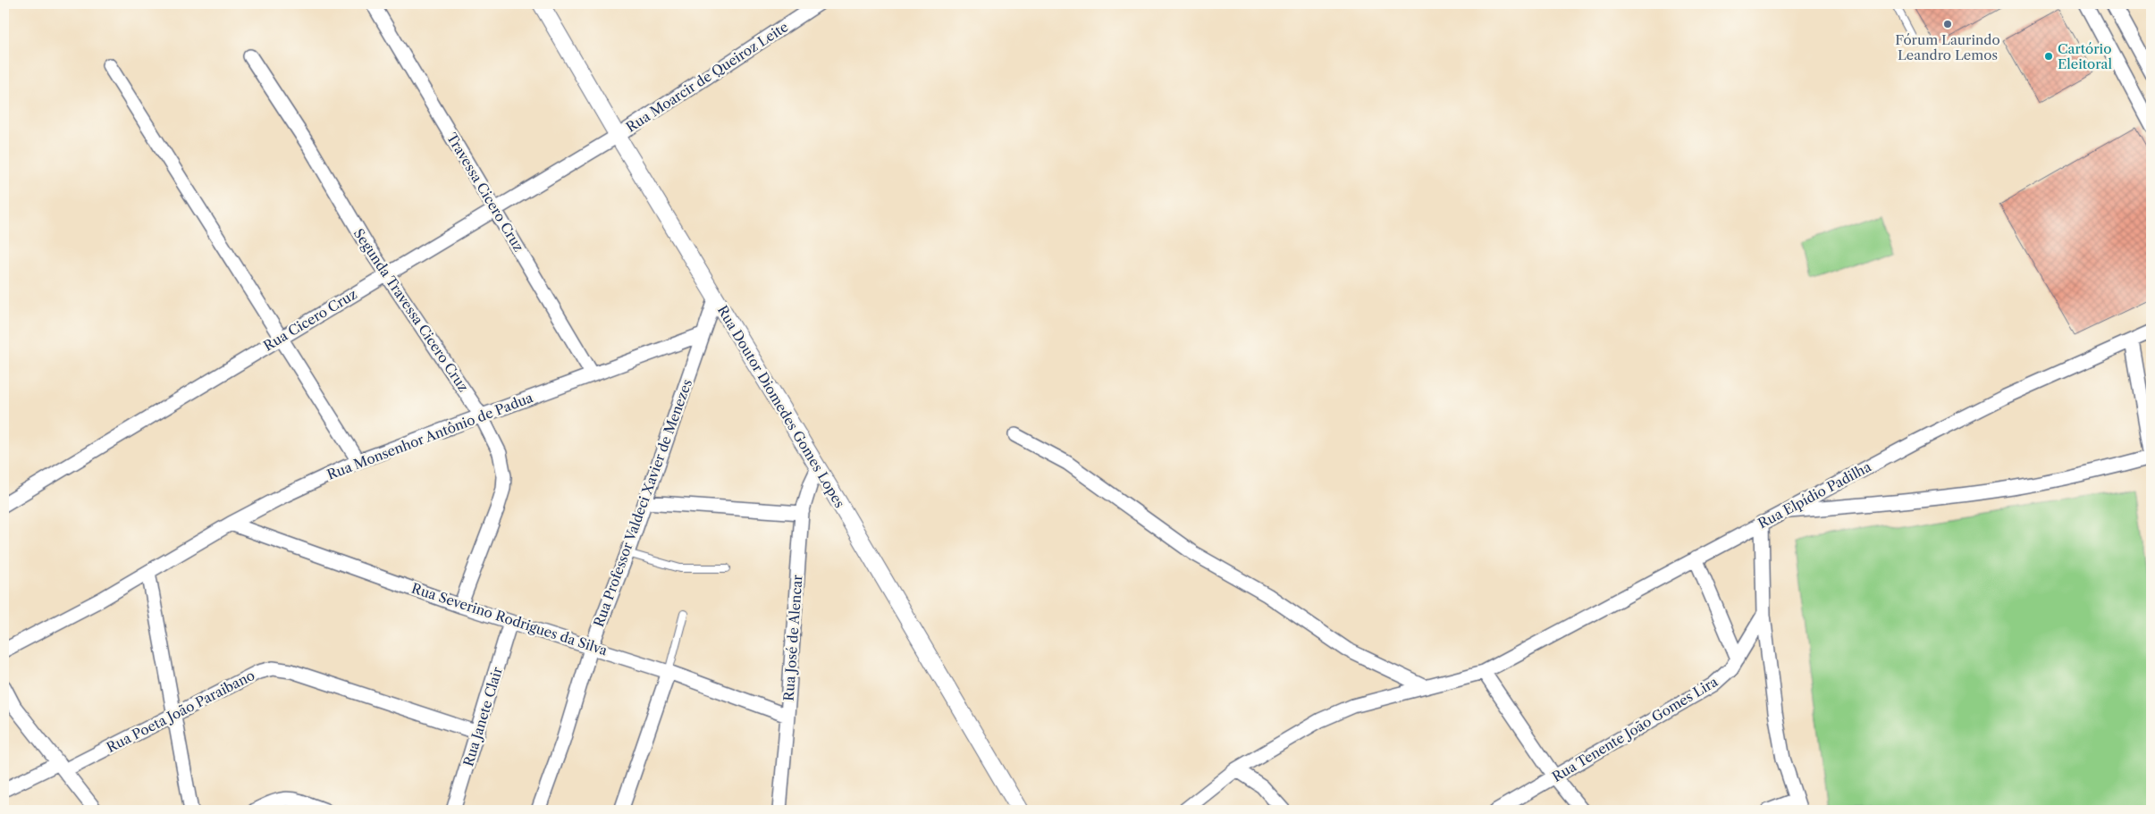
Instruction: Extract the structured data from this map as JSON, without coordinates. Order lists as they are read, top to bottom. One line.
{"streets":{"street":["Rua Moarcir de Queiroz Leite","Travessa Cicero Cruz","Segunda Travessa Cicero Cruz","Rua Cicero Cruz","Rua Doutor Diomedes Gomes Lopes","Rua Monsenhor Antônio de Padua","Rua Elpídio Padilha","Rua Professor Valdeci Xavier de Menezes","Rua Severino Rodrigues da Silva","Rua José de Alencar","Rua Poeta João Paraibano","Rua Janete Clair","Rua Tenente João Gomes Lira"]},"crossings":[["Rua Moarcir de Queiroz Leite","Rua Cicero Cruz"],["Rua Moarcir de Queiroz Leite","Rua Doutor Diomedes Gomes Lopes"],["Travessa Cicero Cruz","Rua Cicero Cruz"],["Travessa Cicero Cruz","Rua Monsenhor Antônio de Padua"],["Segunda Travessa Cicero Cruz","Rua Cicero Cruz"],["Segunda Travessa Cicero Cruz","Rua Monsenhor Antônio de Padua"],["Segunda Travessa Cicero Cruz","Rua Severino Rodrigues da Silva"],["Rua Cicero Cruz","Rua Doutor Diomedes Gomes Lopes"],["Rua Doutor Diomedes Gomes Lopes","Rua Professor Valdeci Xavier de Menezes"],["Rua Doutor Diomedes Gomes Lopes","Rua José de Alencar"],["Rua Monsenhor Antônio de Padua","Rua Professor Valdeci Xavier de Menezes"],["Rua Monsenhor Antônio de Padua","Rua Severino Rodrigues da Silva"],["Rua Professor Valdeci Xavier de Menezes","Rua Severino Rodrigues da Silva"],["Rua Severino Rodrigues da Silva","Rua José de Alencar"],["Rua Severino Rodrigues da Silva","Rua Janete Clair"],["Rua Poeta João Paraibano","Rua Janete Clair"]],"places":["Fórum Laurindo Leandro Lemos","Cartório Eleitoral"]}
